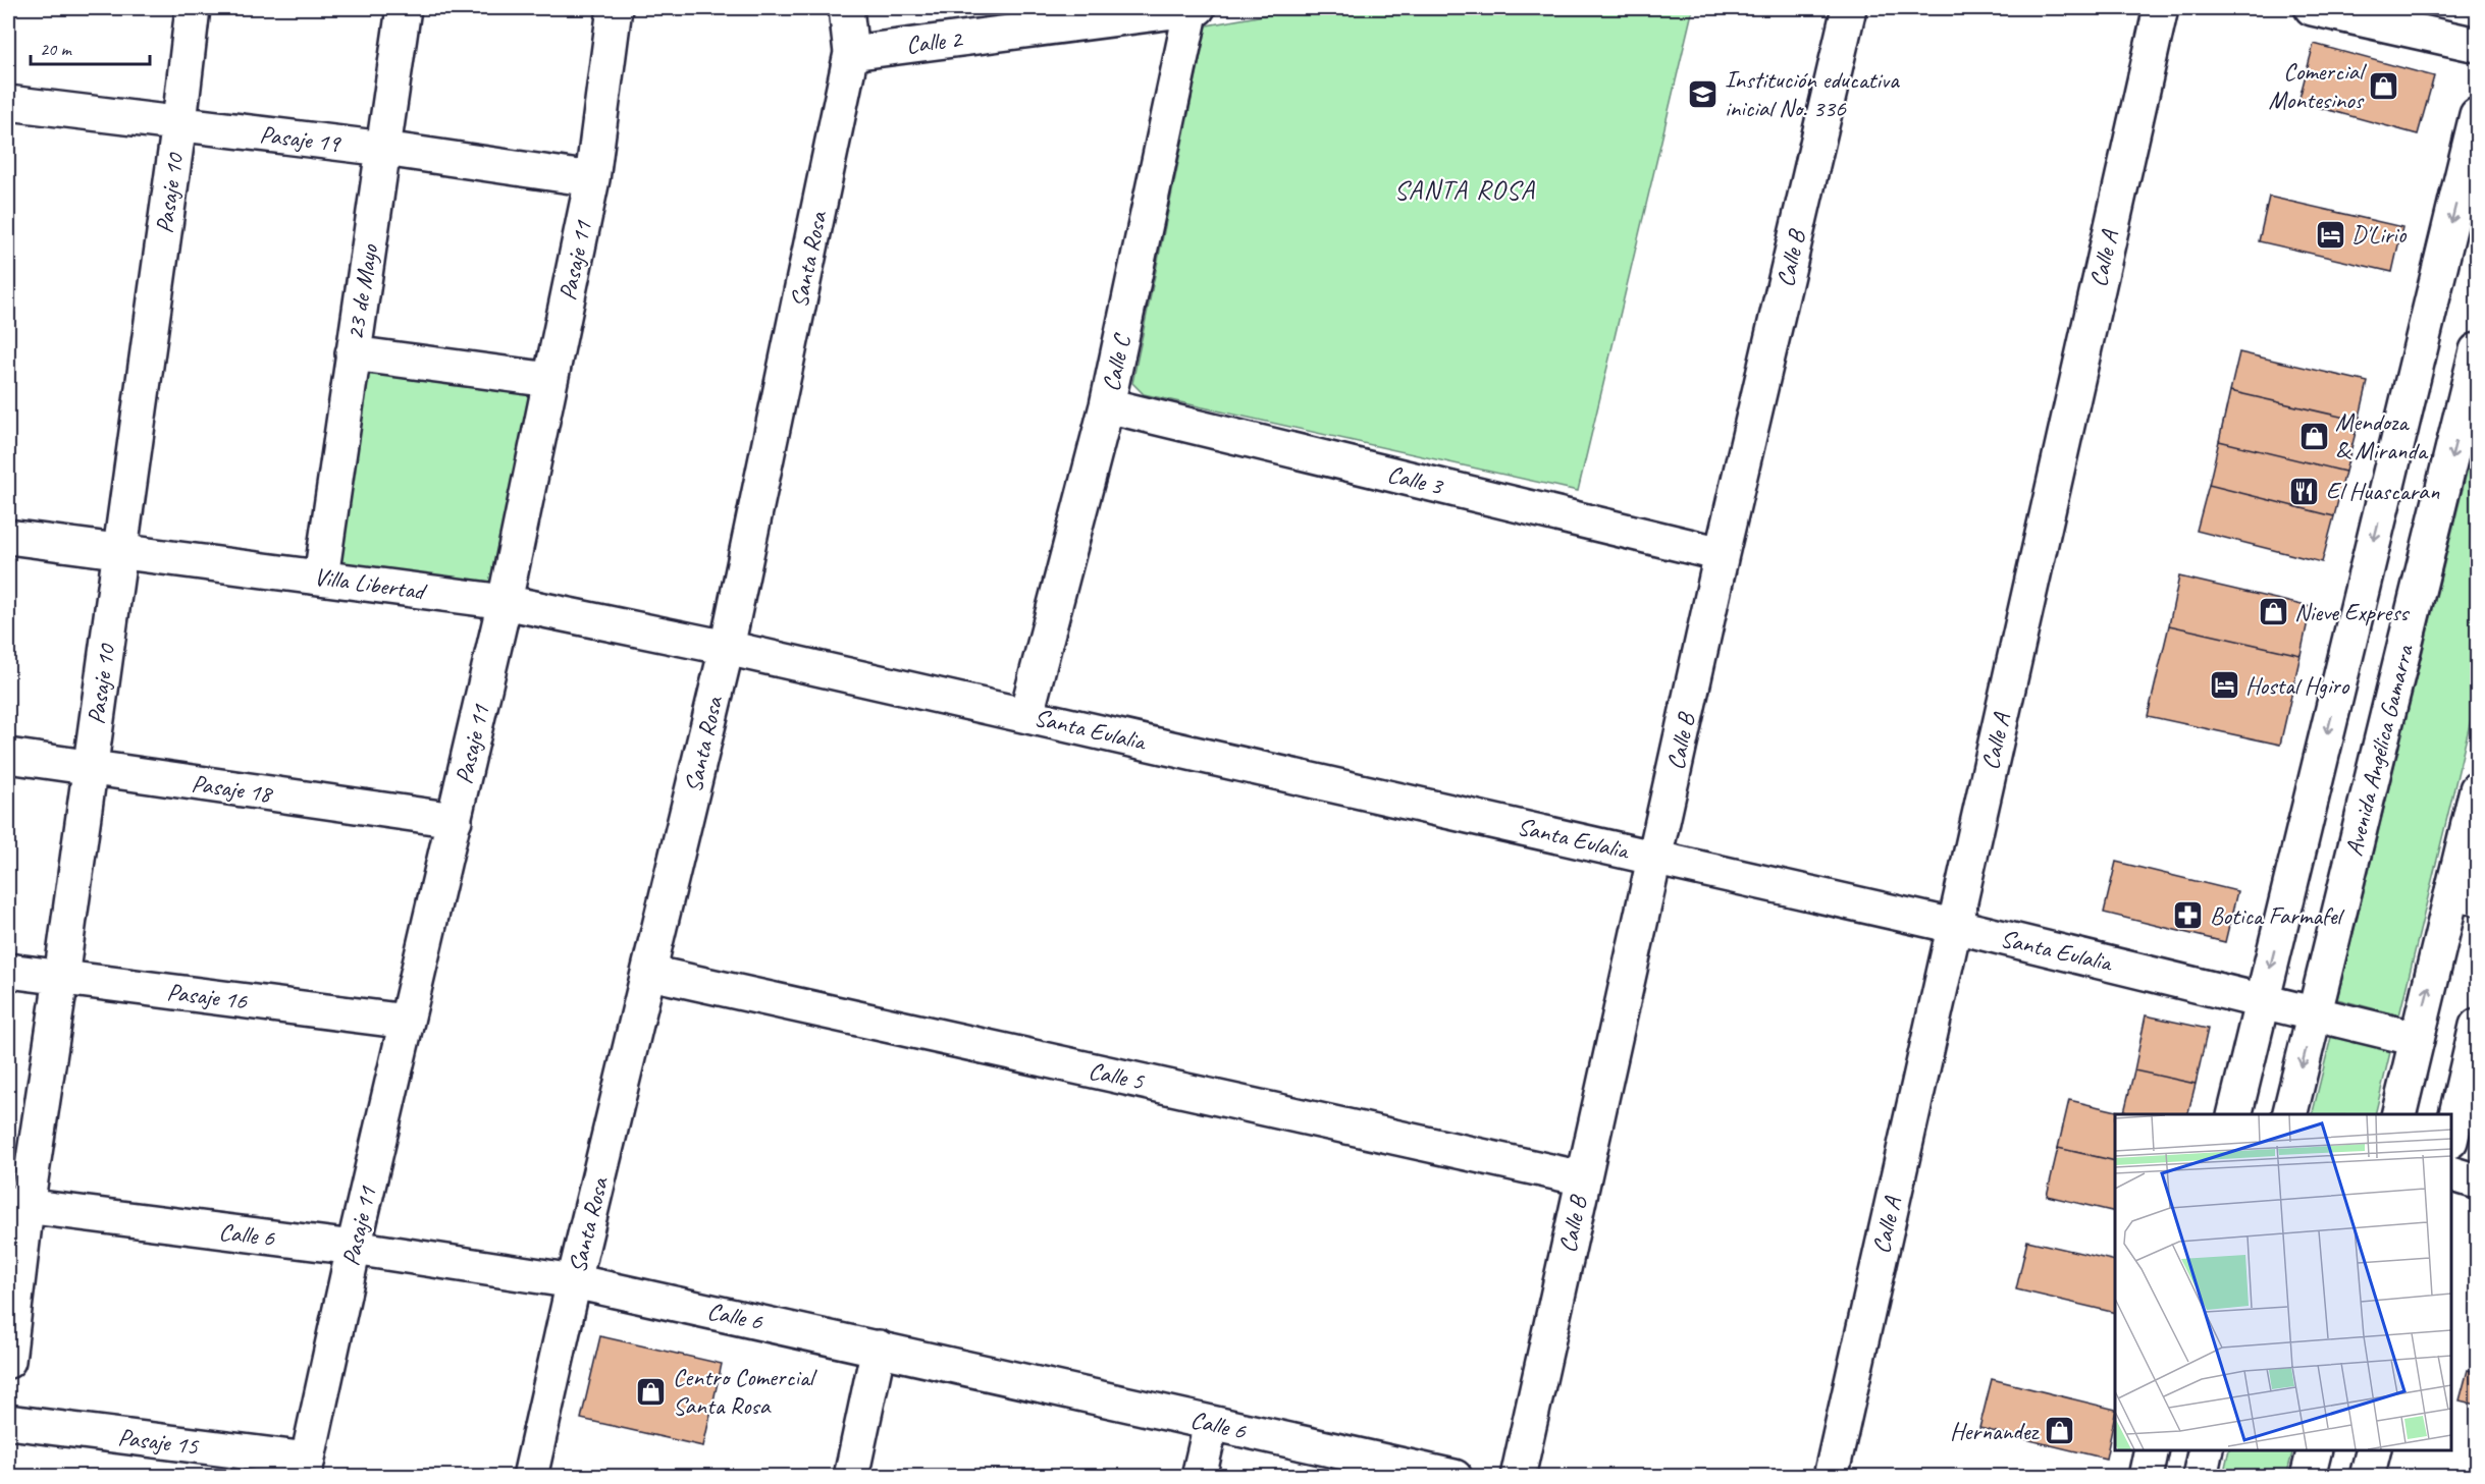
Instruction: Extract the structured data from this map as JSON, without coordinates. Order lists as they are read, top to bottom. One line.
{"streets":{"street":["Calle 2","Pasaje 19","Pasaje 10","Calle B","Calle A","Santa Rosa","Pasaje 11","23 de Mayo","Calle C","Calle 3","Villa Libertad","Santa Eulalia","Avenida Angélica Gamarra","Pasaje 18","Pasaje 16","Calle 5","Calle 6","Pasaje 15"]},"crossings":[["Calle 2","Santa Rosa"],["Calle 2","Calle C"],["Pasaje 19","Pasaje 10"],["Pasaje 19","Pasaje 11"],["Pasaje 19","23 de Mayo"],["Pasaje 10","Villa Libertad"],["Pasaje 10","Pasaje 18"],["Pasaje 10","Pasaje 16"],["Pasaje 10","Calle 6"],["Calle B","Calle 3"],["Calle B","Santa Eulalia"],["Calle B","Calle 5"],["Calle A","Santa Eulalia"],["Santa Rosa","Villa Libertad"],["Santa Rosa","Santa Eulalia"],["Santa Rosa","Calle 5"],["Santa Rosa","Calle 6"],["Pasaje 11","Villa Libertad"],["Pasaje 11","Pasaje 18"],["Pasaje 11","Pasaje 16"],["Pasaje 11","Calle 6"],["Pasaje 11","Pasaje 15"],["23 de Mayo","Villa Libertad"],["Calle C","Calle 3"],["Calle C","Santa Eulalia"],["Villa Libertad","Santa Eulalia"],["Santa Eulalia","Avenida Angélica Gamarra"]],"districts":["SANTA ROSA"],"places":{"shop":["Comercial Montesinos","Mendoza & Miranda","Nieve Express","Centro Comercial Santa Rosa","Hernandez"],"school or university":["Institución educativa inicial No. 336"],"hotel":["D'Lirio","Hostal Hgiro"],"restaurant":["El Huascaran"],"pharmacy":["Botica Farmafel"]},"scale_bar":"20 m"}
